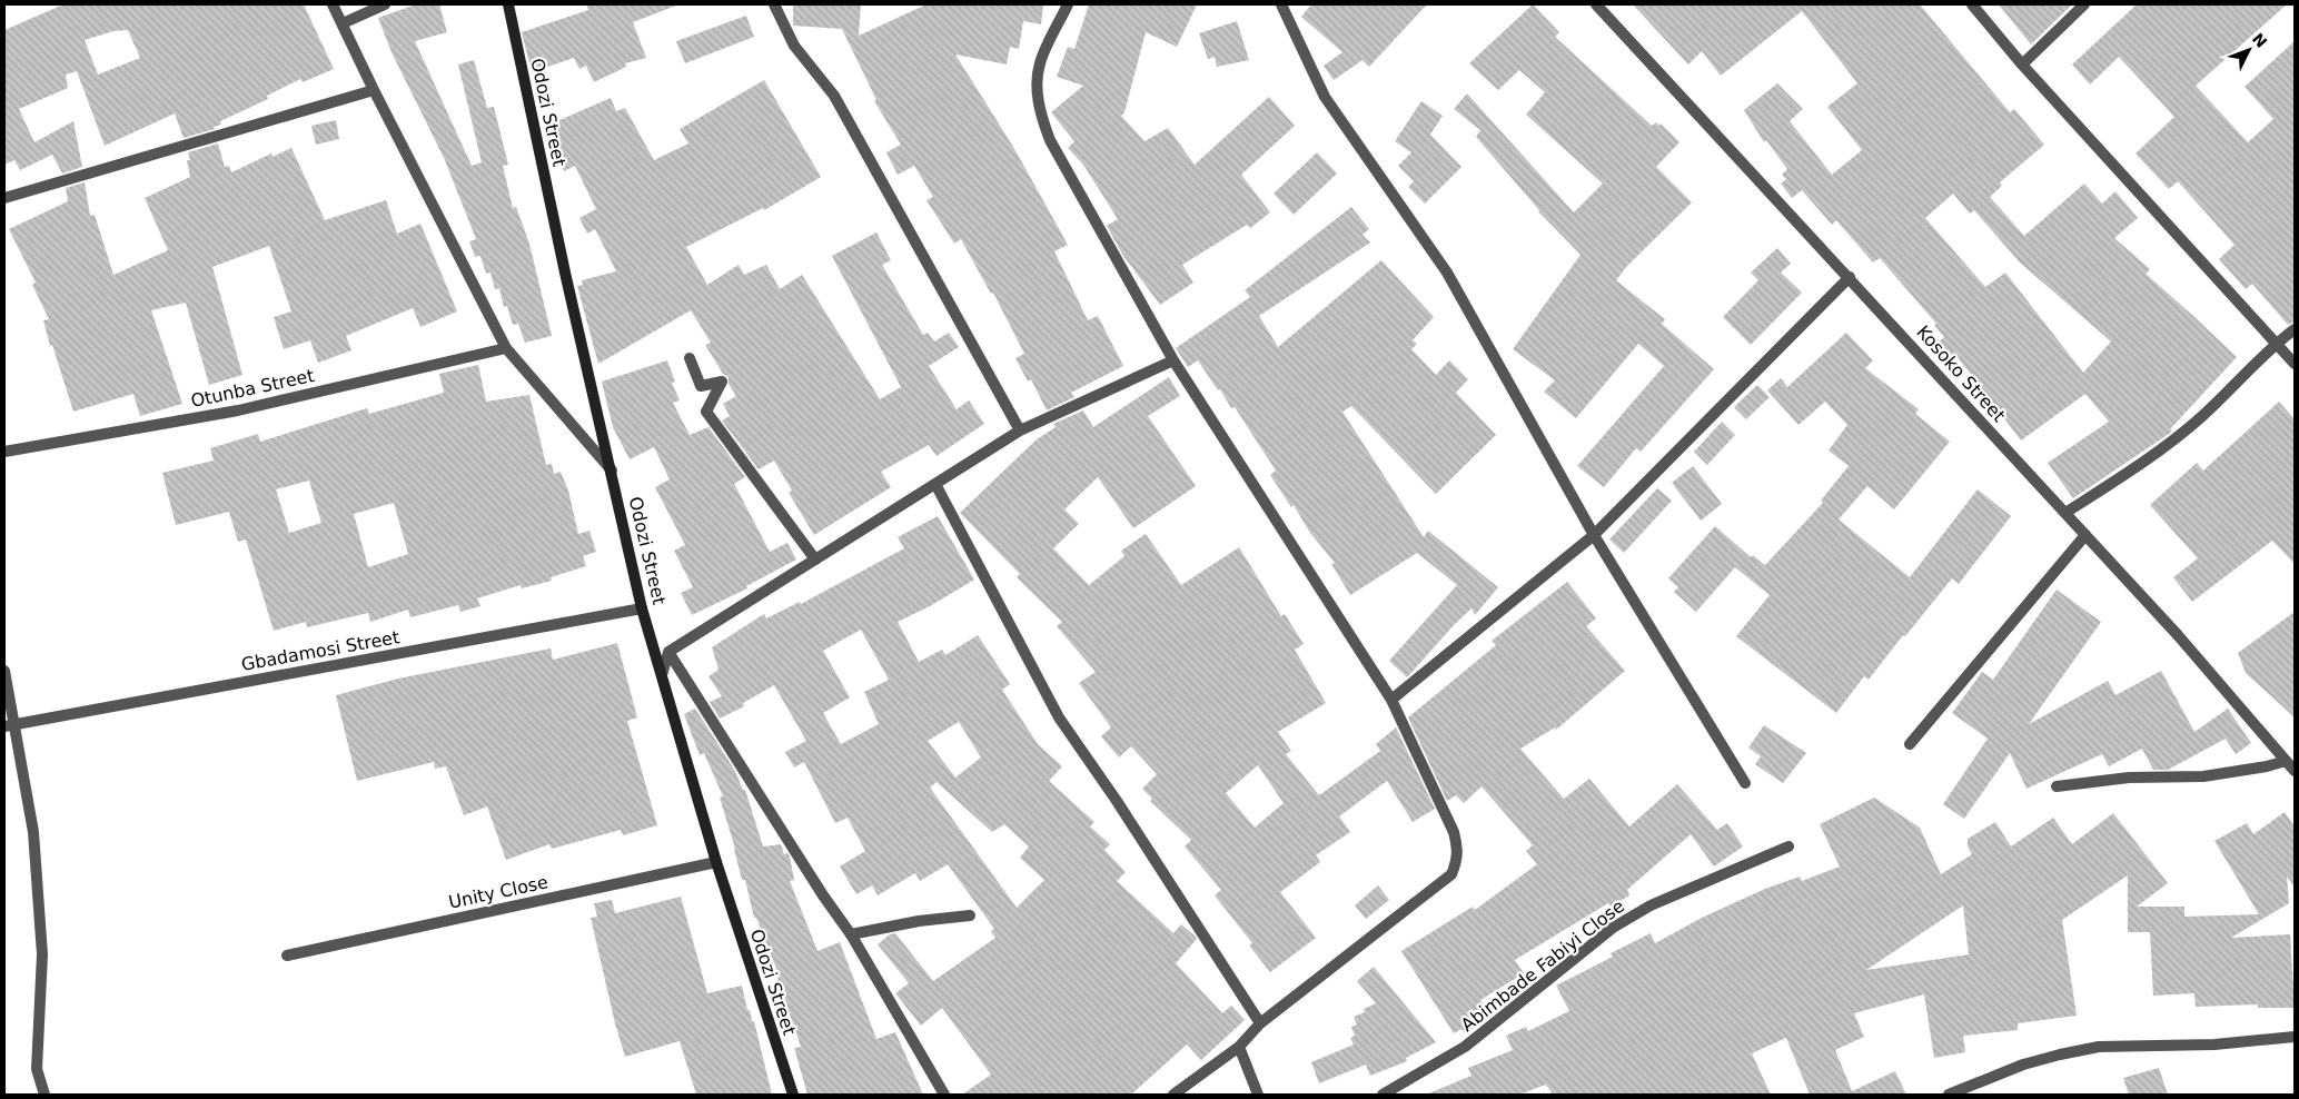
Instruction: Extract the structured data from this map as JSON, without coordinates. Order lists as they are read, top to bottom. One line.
{"streets":{"main road":["Odozi Street"],"street":["Kosoko Street","Otunba Street","Gbadamosi Street","Unity Close","Abimbade Fabiyi Close"]},"crossings":[["Odozi Street","Gbadamosi Street"],["Odozi Street","Unity Close"]],"north":"top right"}
